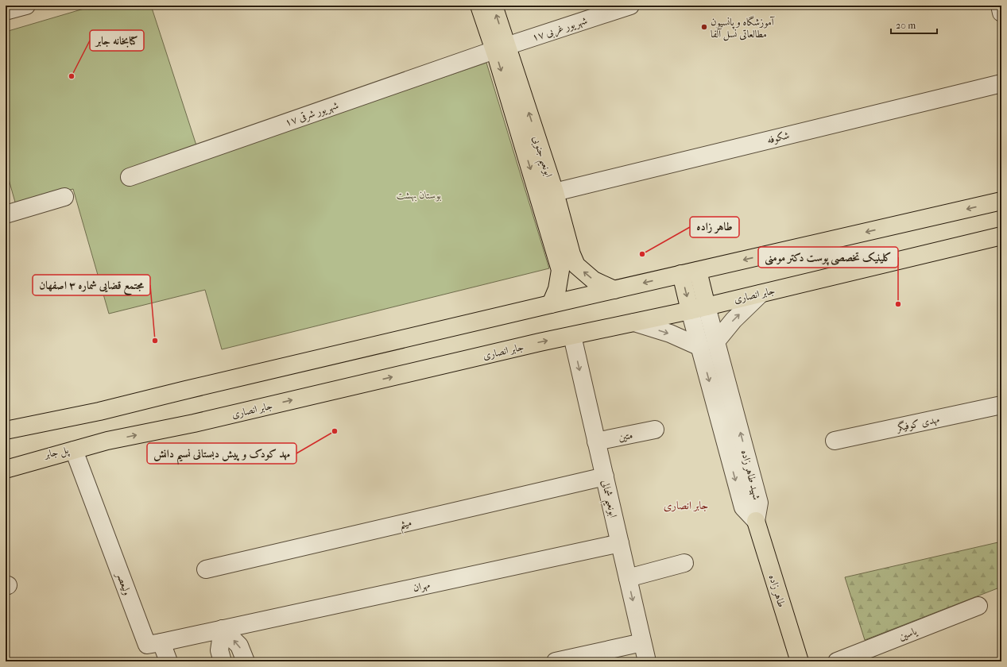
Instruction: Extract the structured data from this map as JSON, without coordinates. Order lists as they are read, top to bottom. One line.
{"streets":{"main road":["ابونعیم جنوبی","جابر انصاری","پل جابر","طاهر زاده"],"street":["۱۷ شهریور غربی","۱۷ شهریور شرقی","شکوفه","مهدی کوفیگر","متین","شهید طاهر زاده","ابونعیم شمالی","میثم","ولیعصر","مهران","یاسین"]},"crossings":[["۱۷ شهریور غربی","۱۷ شهریور شرقی"],["۱۷ شهریور غربی","ابونعیم جنوبی"],["۱۷ شهریور شرقی","ابونعیم جنوبی"],["شکوفه","ابونعیم جنوبی"],["جابر انصاری","پل جابر"],["جابر انصاری","شهید طاهر زاده"],["جابر انصاری","ابونعیم شمالی"],["جابر انصاری","ولیعصر"],["متین","ابونعیم شمالی"],["شهید طاهر زاده","طاهر زاده"],["ابونعیم شمالی","میثم"],["ابونعیم شمالی","مهران"],["ولیعصر","مهران"]],"one_way":["ابونعیم شمالی"],"districts":["جابر انصاری"],"parks":["بوستان بهشت"],"places":["آموزشگاه و پانسیون مطالعاتی نسل آلفا","کتابخانه جابر","طاهر زاده","کلینیک تخصصی پوست دکتر مومنی","مجتمع قضایی شماره ۳ اصفهان","مهد کودک و پیش دبستانی نسیم دانش"],"scale_bar":"20 m"}
